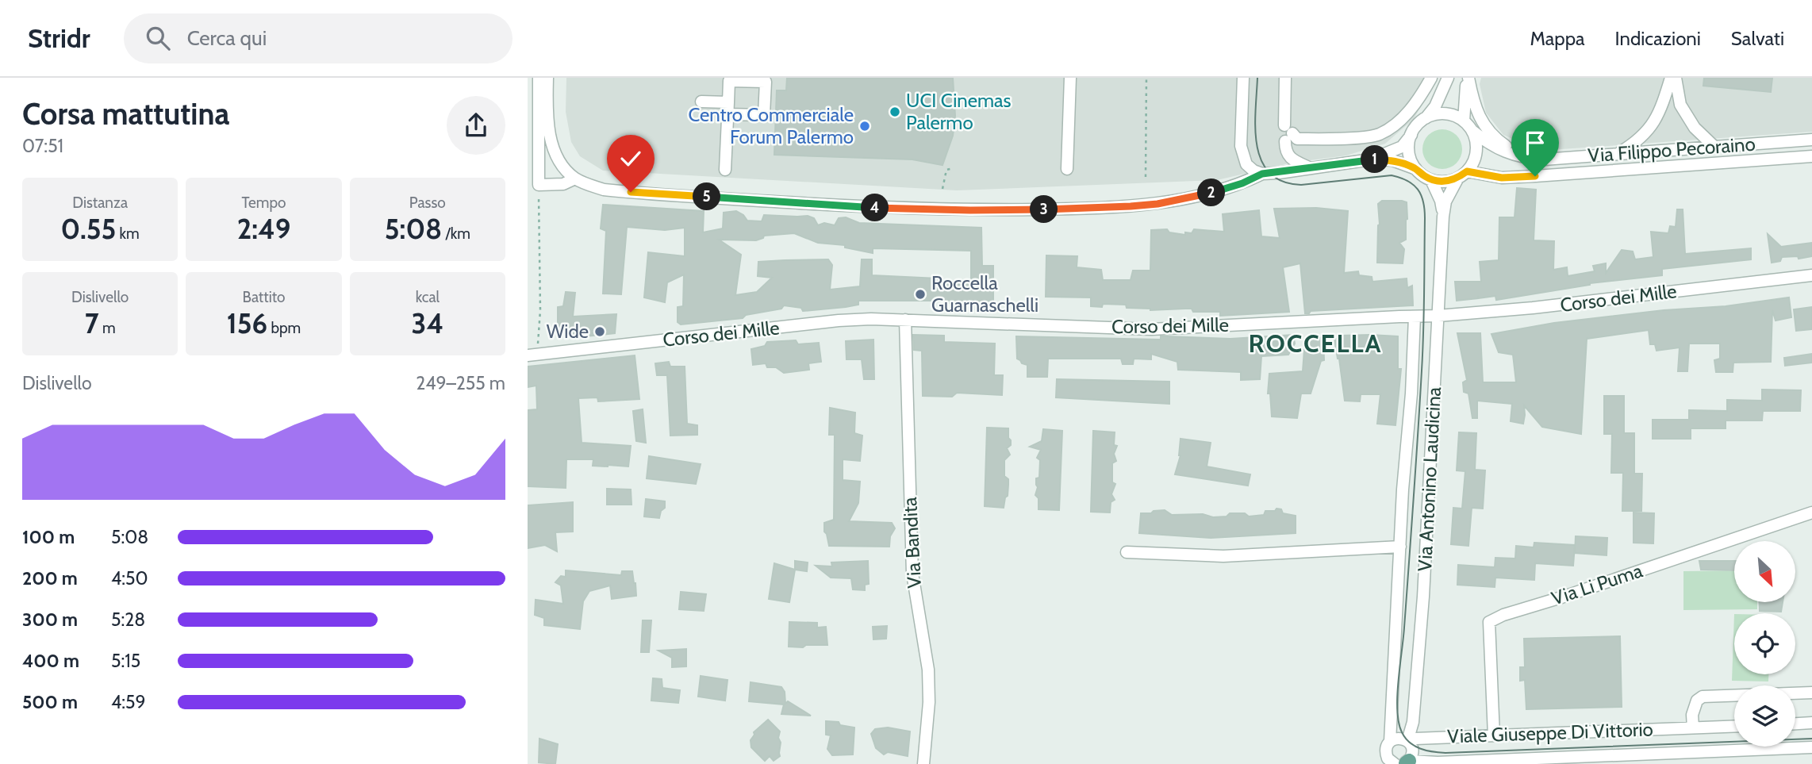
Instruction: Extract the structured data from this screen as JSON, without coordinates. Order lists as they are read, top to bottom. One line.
{"streets":{"street":["Via Filippo Pecoraino","Corso dei Mille","Via Antonino Laudicina","Via Bandita","Via Li Puma","Viale Giuseppe Di Vittorio"]},"crossings":[["Corso dei Mille","Via Antonino Laudicina"],["Corso dei Mille","Via Bandita"],["Via Antonino Laudicina","Viale Giuseppe Di Vittorio"],["Via Li Puma","Viale Giuseppe Di Vittorio"]],"districts":["ROCCELLA"],"places":["UCI Cinemas Palermo","Centro Commerciale Forum Palermo","Roccella Guarnaschelli","Wide"],"north":"bottom right","page":{"header":"Stridr","search":"Cerca qui","nav":["Mappa","Indicazioni","Salvati"],"heading":["Corsa mattutina","07:51"],"pins":["1","2","5","4","3"],"stats":[["Distanza","0.55 km"],["Tempo","2:49"],["Passo","5:08 /km"],["Dislivello","7 m"],["Battito","156 bpm"],["kcal","34"]],"chart":["Dislivello","249–255 m"],"list":[{"name":"100 m","note":"5:08"},{"name":"200 m","note":"4:50"},{"name":"300 m","note":"5:28"},{"name":"400 m","note":"5:15"},{"name":"500 m","note":"4:59"}]}}
